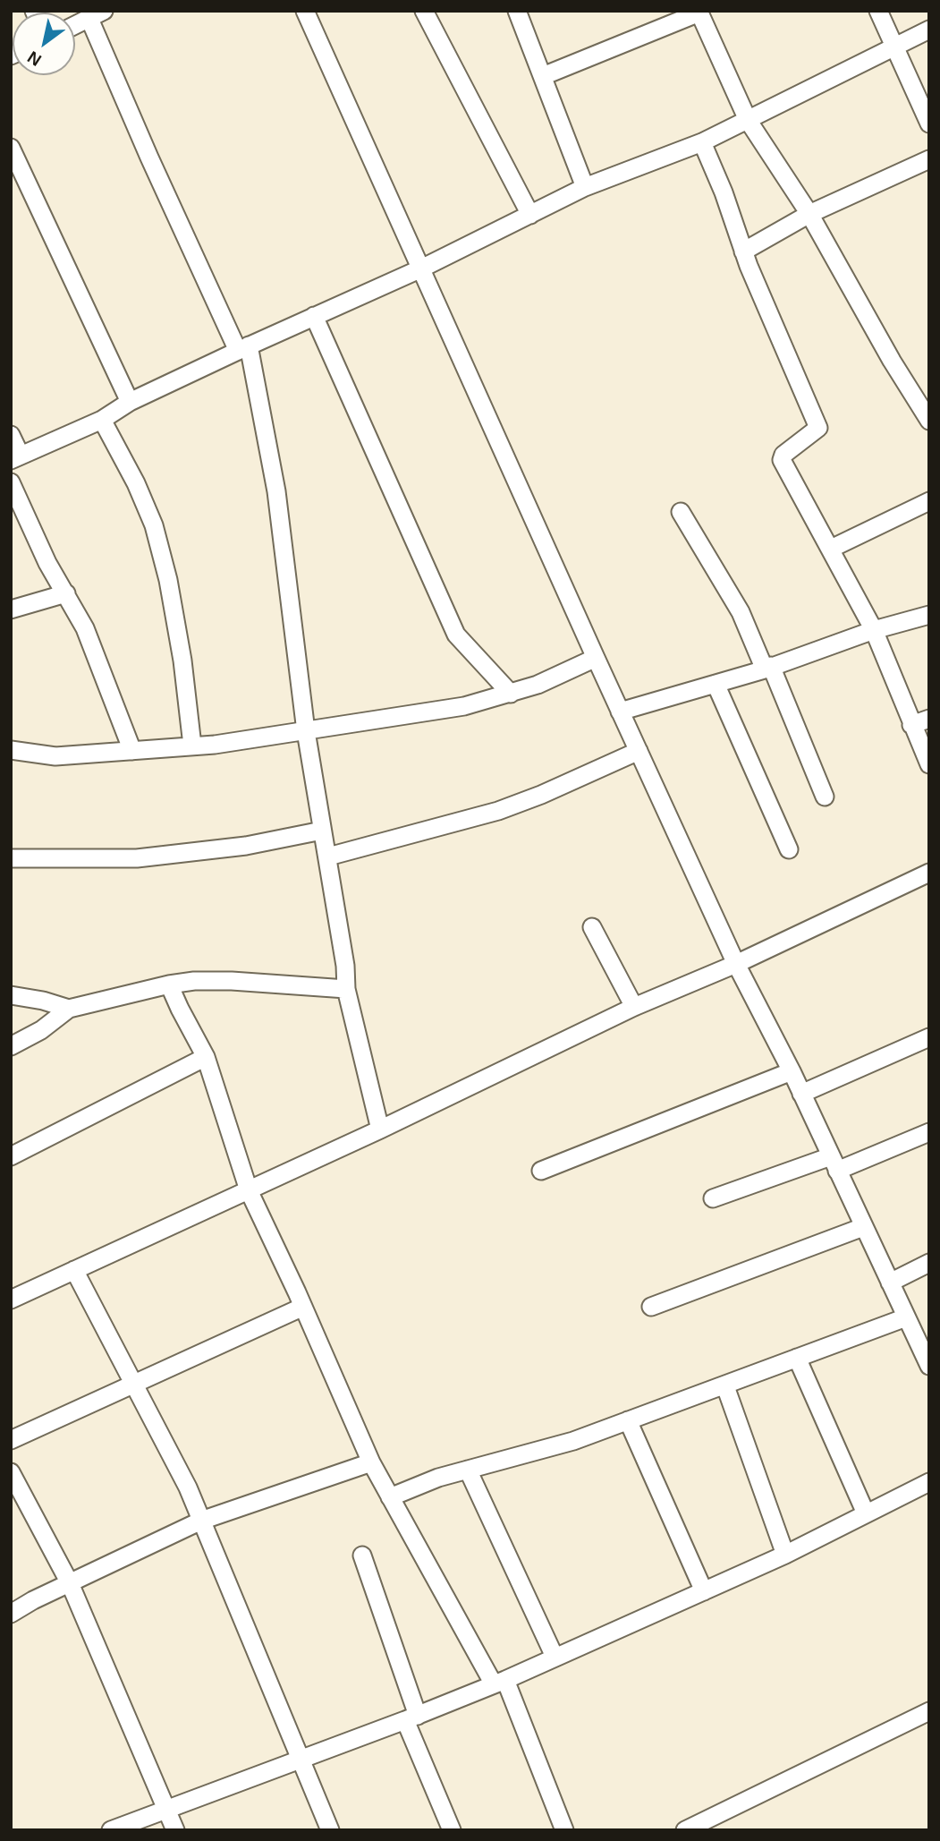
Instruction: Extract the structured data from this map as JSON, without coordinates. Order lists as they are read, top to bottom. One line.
{"north":"bottom left"}
